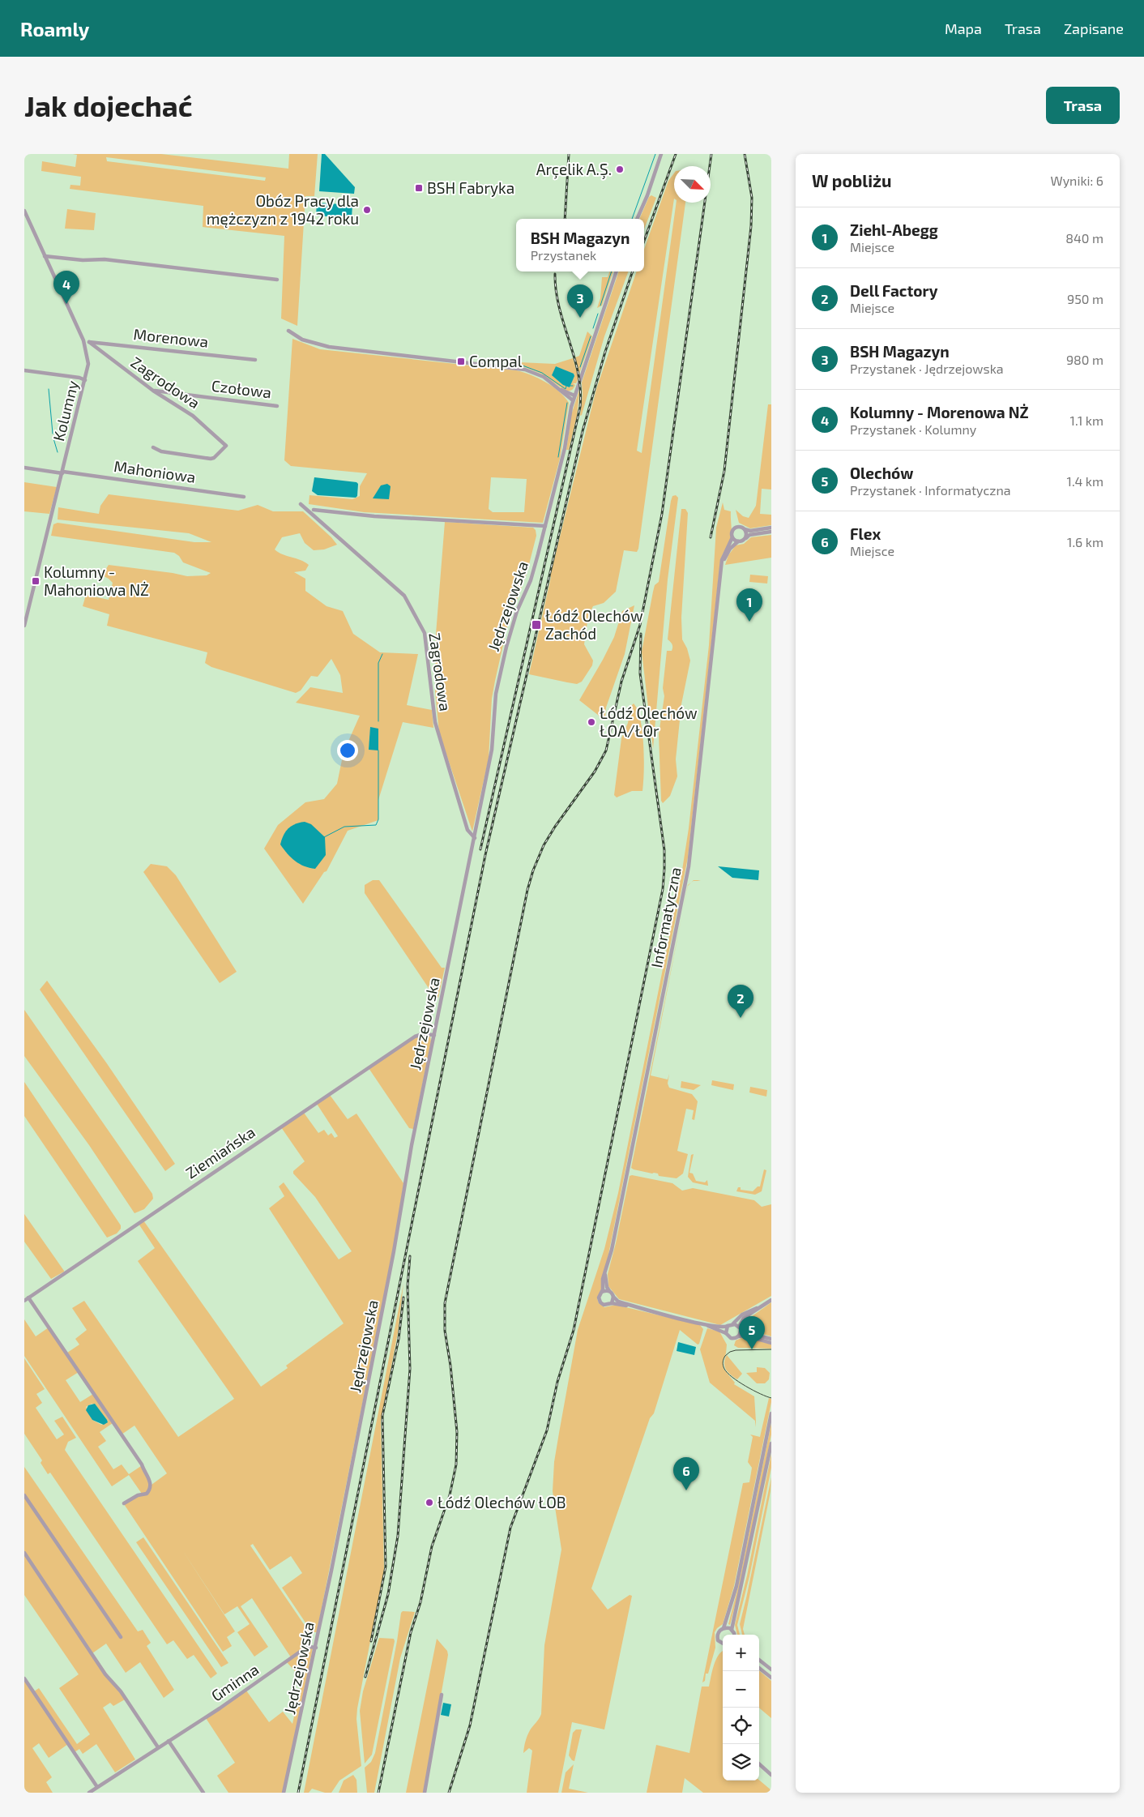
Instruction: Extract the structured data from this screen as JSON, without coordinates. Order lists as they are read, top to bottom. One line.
{"streets":{"street":["Morenowa","Zagrodowa","Czołowa","Kolumny","Mahoniowa","Jędrzejowska","Informatyczna","Ziemiańska","Gminna"]},"crossings":[["Morenowa","Zagrodowa"],["Morenowa","Kolumny"],["Zagrodowa","Czołowa"],["Zagrodowa","Jędrzejowska"],["Kolumny","Mahoniowa"],["Jędrzejowska","Ziemiańska"],["Jędrzejowska","Gminna"]],"places":{"other":["Arçelik A.Ş.","Obóz Pracy dla mężczyzn z 1942 roku","Łódź Olechów ŁOA/ŁOr","Łódź Olechów ŁOB"],"transit":["BSH Fabryka","Compal","Kolumny - Mahoniowa NŻ","Łódź Olechów Zachód"]},"north":"bottom right","page":{"header":"Roamly","nav":["Mapa","Trasa","Zapisane"],"buttons":"Trasa","title":"Jak dojechać","heading":["W pobliżu","Wyniki: 6"],"list":[{"mark":"1","name":"Ziehl-Abegg","note":"Miejsce","value":"840 m"},{"mark":"2","name":"Dell Factory","note":"Miejsce","value":"950 m"},{"mark":"3","name":"BSH Magazyn","note":"Przystanek · Jędrzejowska","value":"980 m"},{"mark":"4","name":"Kolumny - Morenowa NŻ","note":"Przystanek · Kolumny","value":"1.1 km"},{"mark":"5","name":"Olechów","note":"Przystanek · Informatyczna","value":"1.4 km"},{"mark":"6","name":"Flex","note":"Miejsce","value":"1.6 km"}],"popup":["BSH Magazyn","Przystanek"],"pins":["4","3","1","2","5","6"],"map_buttons":["+","−"]}}
